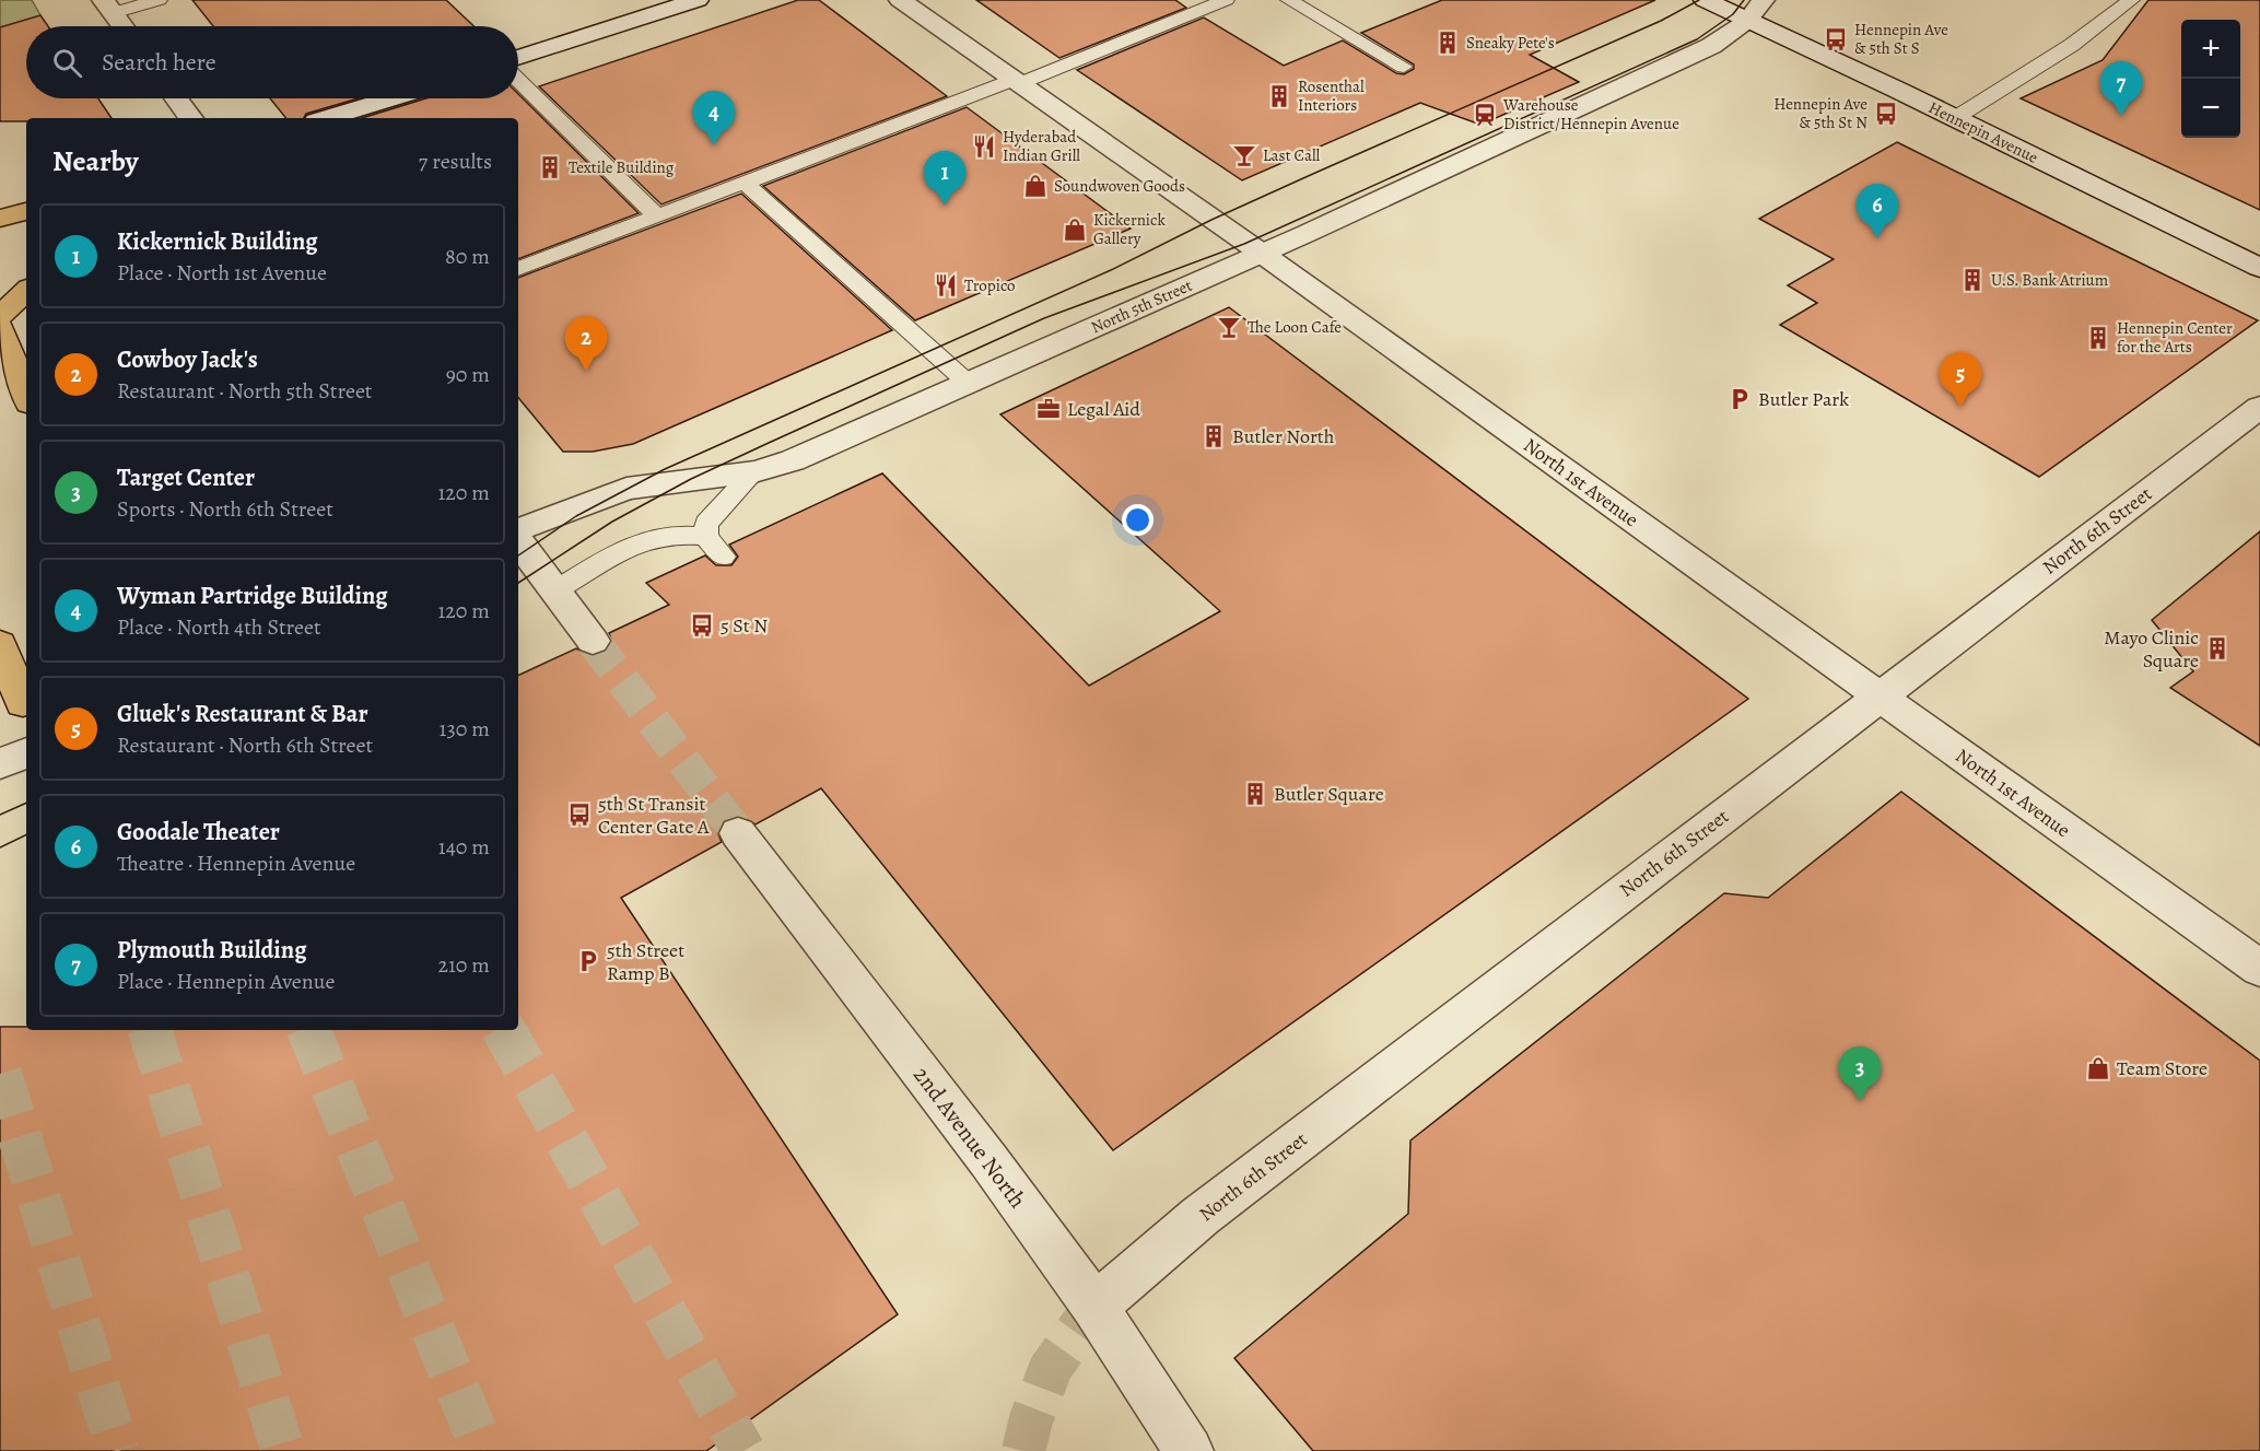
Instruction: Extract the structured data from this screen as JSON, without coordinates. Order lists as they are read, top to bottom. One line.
{"streets":{"street":["Hennepin Avenue","North 5th Street","North 1st Avenue","North 6th Street","2nd Avenue North"]},"crossings":[["Hennepin Avenue","North 5th Street"],["North 5th Street","North 1st Avenue"],["North 1st Avenue","North 6th Street"],["North 6th Street","2nd Avenue North"]],"places":{"bus stop":["Hennepin Ave & 5th St S","Hennepin Ave & 5th St N","5 St N","5th St Transit Center Gate A"],"building":["Sneaky Pete's","Rosenthal Interiors","Textile Building","U.S. Bank Atrium","Hennepin Center for the Arts","Butler North","Mayo Clinic Square","Butler Square"],"station":["Warehouse District/Hennepin Avenue"],"restaurant":["Hyderabad Indian Grill","Tropico"],"bar":["Last Call","The Loon Cafe"],"shop":["Soundwoven Goods","Kickernick Gallery","Team Store"],"parking":["Butler Park","5th Street Ramp B"],"office":["Legal Aid"]},"page":{"map_buttons":["+","−"],"search":"Search here","pins":["7","4","1","6","2","5","3"],"heading":["Nearby","7 results"],"list":[{"mark":"1","name":"Kickernick Building","note":"Place · North 1st Avenue","value":"80 m"},{"mark":"2","name":"Cowboy Jack's","note":"Restaurant · North 5th Street","value":"90 m"},{"mark":"3","name":"Target Center","note":"Sports · North 6th Street","value":"120 m"},{"mark":"4","name":"Wyman Partridge Building","note":"Place · North 4th Street","value":"120 m"},{"mark":"5","name":"Gluek's Restaurant & Bar","note":"Restaurant · North 6th Street","value":"130 m"},{"mark":"6","name":"Goodale Theater","note":"Theatre · Hennepin Avenue","value":"140 m"},{"mark":"7","name":"Plymouth Building","note":"Place · Hennepin Avenue","value":"210 m"}]}}
